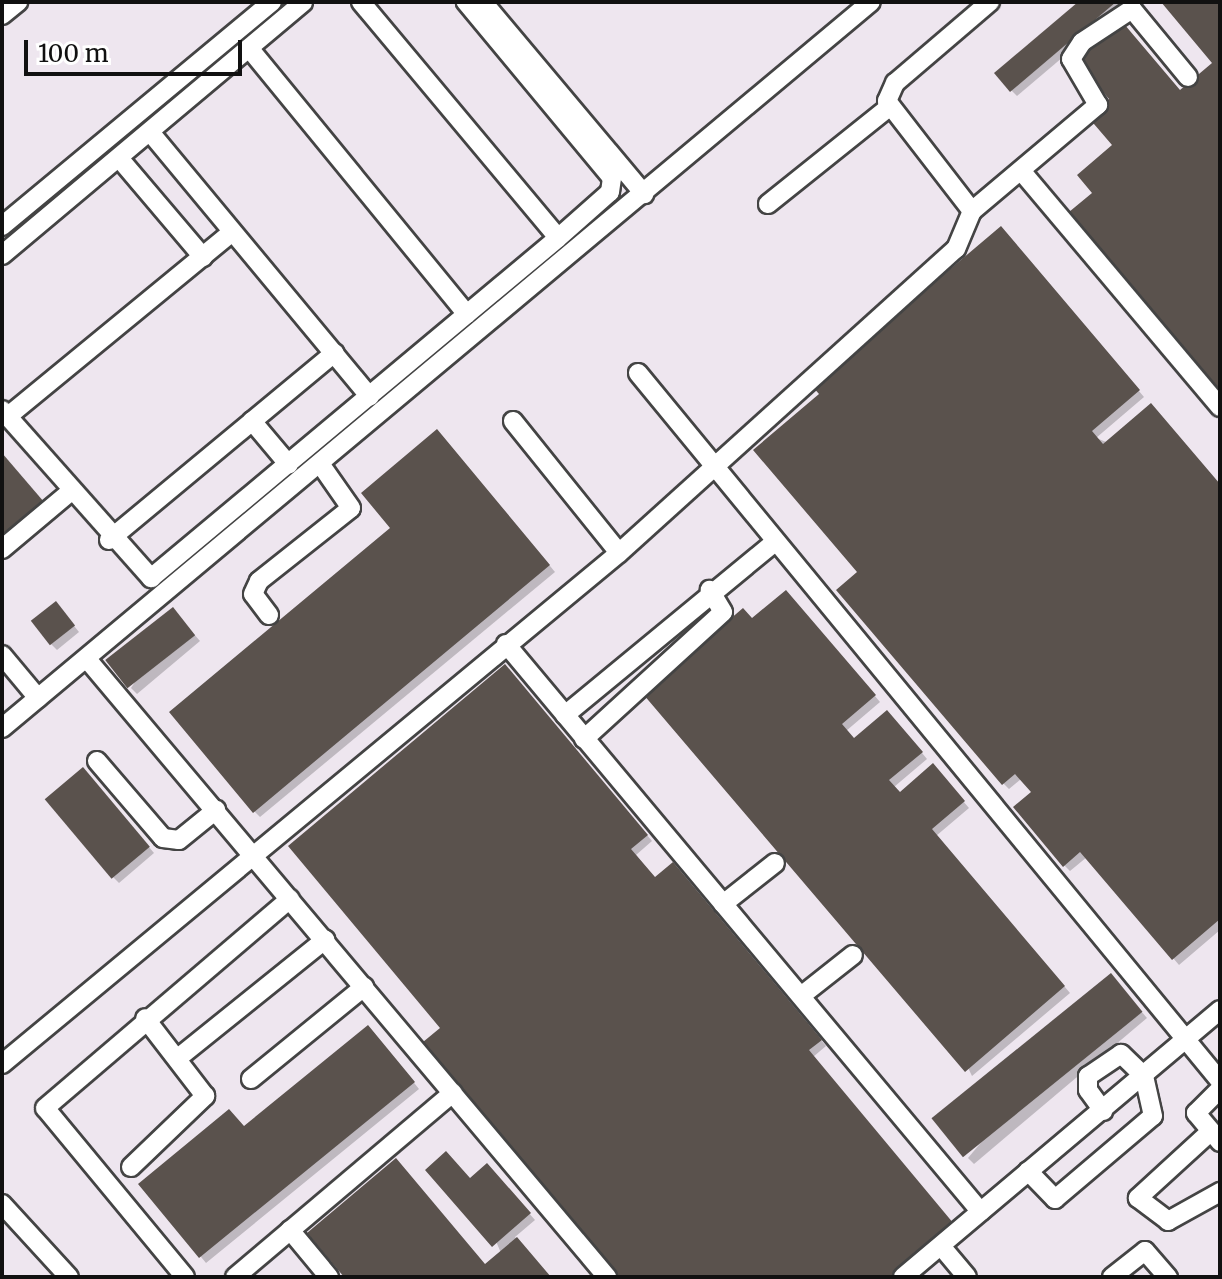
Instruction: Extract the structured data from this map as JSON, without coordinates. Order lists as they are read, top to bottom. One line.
{"scale_bar":"100 m"}
